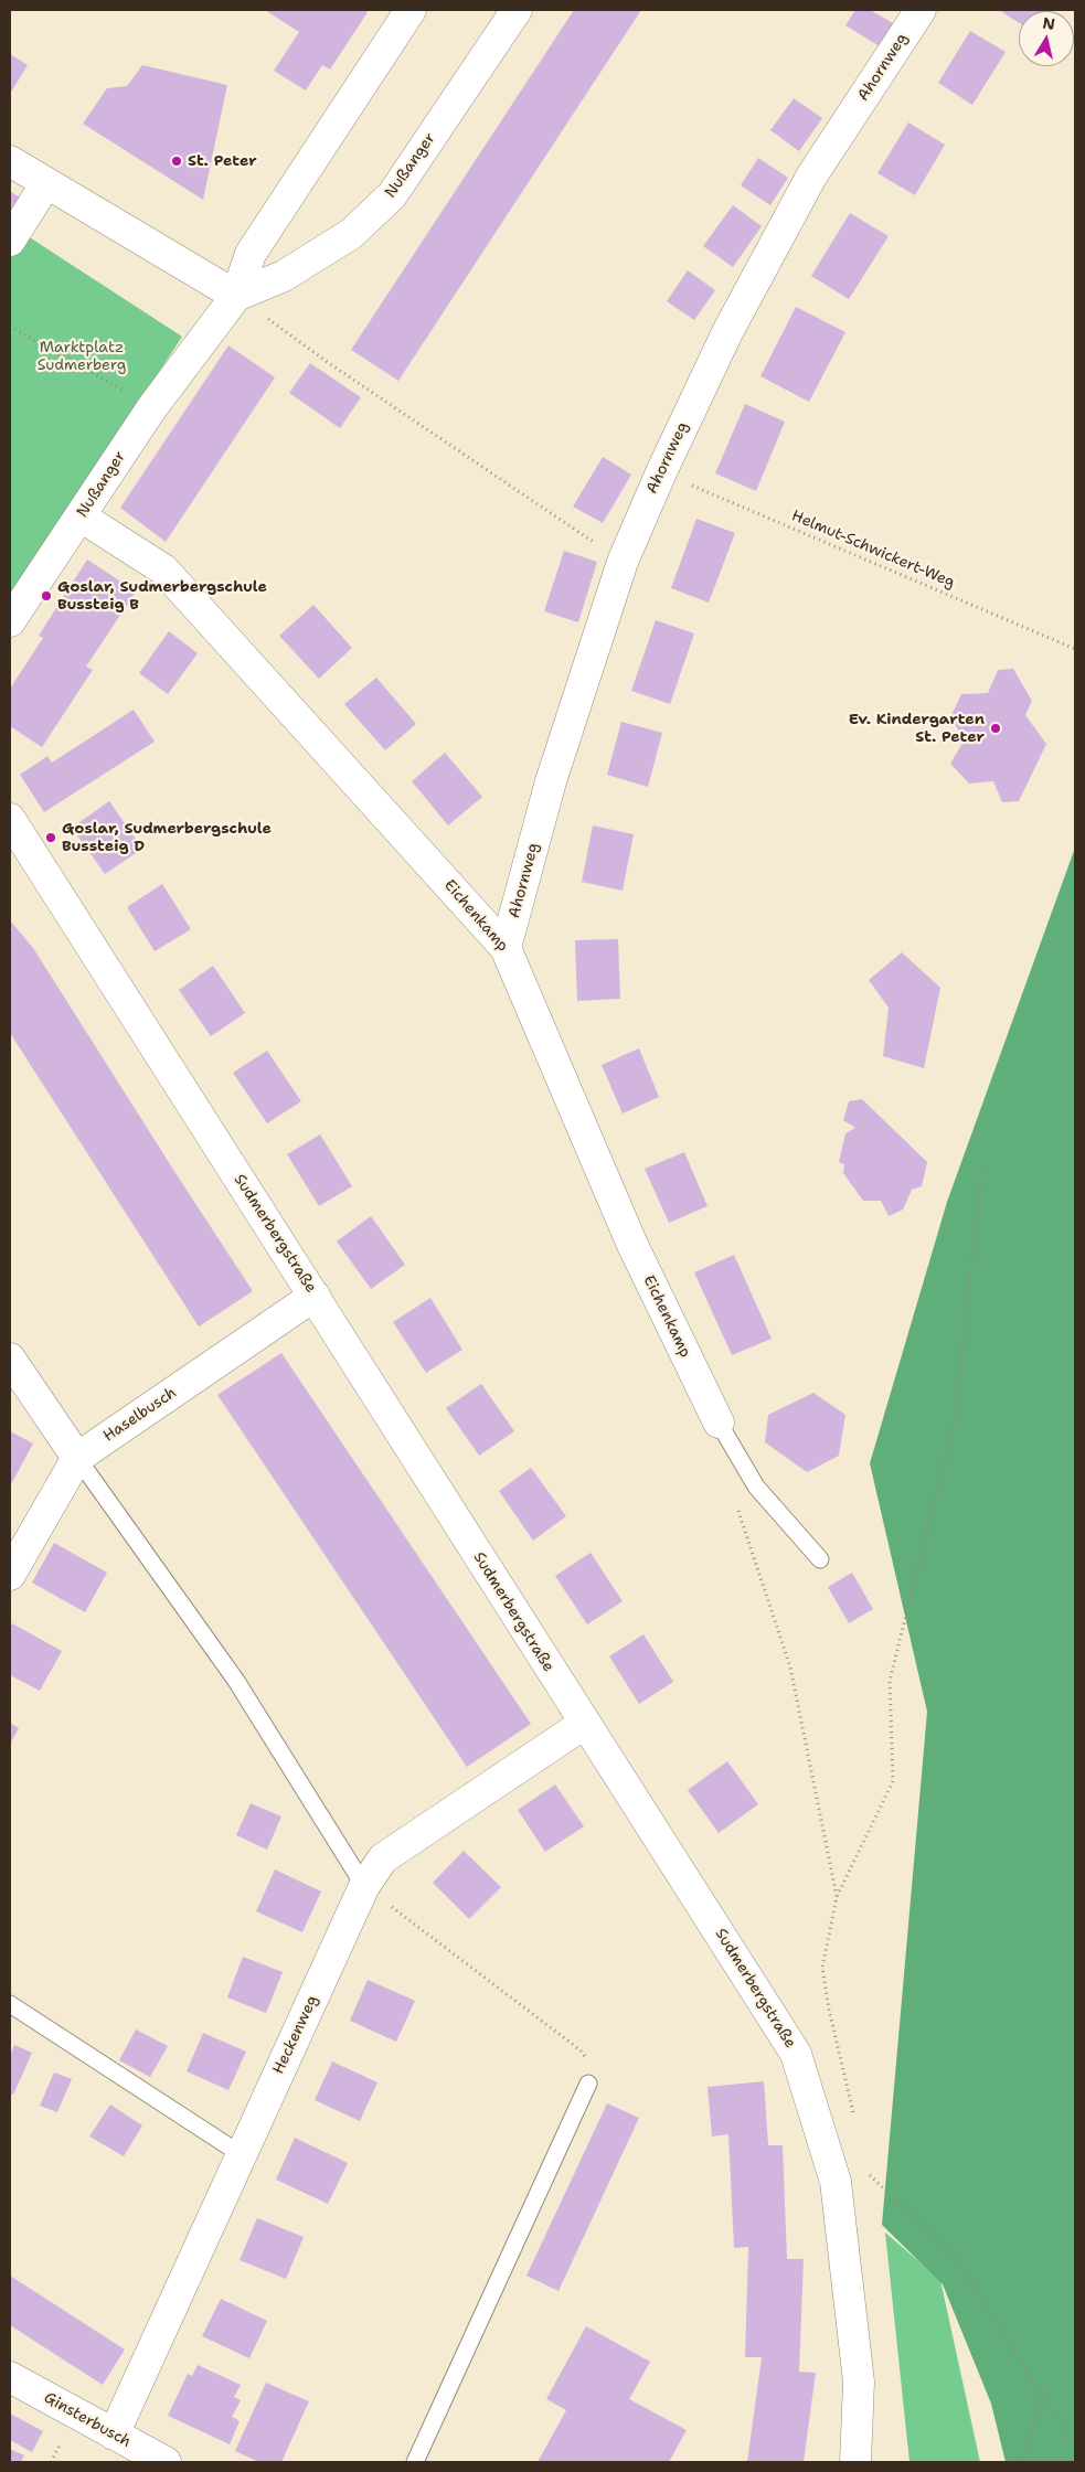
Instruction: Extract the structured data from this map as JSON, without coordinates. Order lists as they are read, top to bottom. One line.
{"streets":{"street":["Ahornweg","Nußanger","Eichenkamp","Sudmerbergstraße","Haselbusch","Heckenweg","Ginsterbusch"],"path":["Helmut-Schwickert-Weg"]},"crossings":[["Ahornweg","Helmut-Schwickert-Weg"],["Ahornweg","Eichenkamp"],["Nußanger","Eichenkamp"],["Sudmerbergstraße","Haselbusch"],["Sudmerbergstraße","Heckenweg"],["Heckenweg","Ginsterbusch"]],"parks":["Marktplatz Sudmerberg"],"places":["St. Peter","Goslar, Sudmerbergschule Bussteig B","Ev. Kindergarten St. Peter","Goslar, Sudmerbergschule Bussteig D"],"north":"top"}
